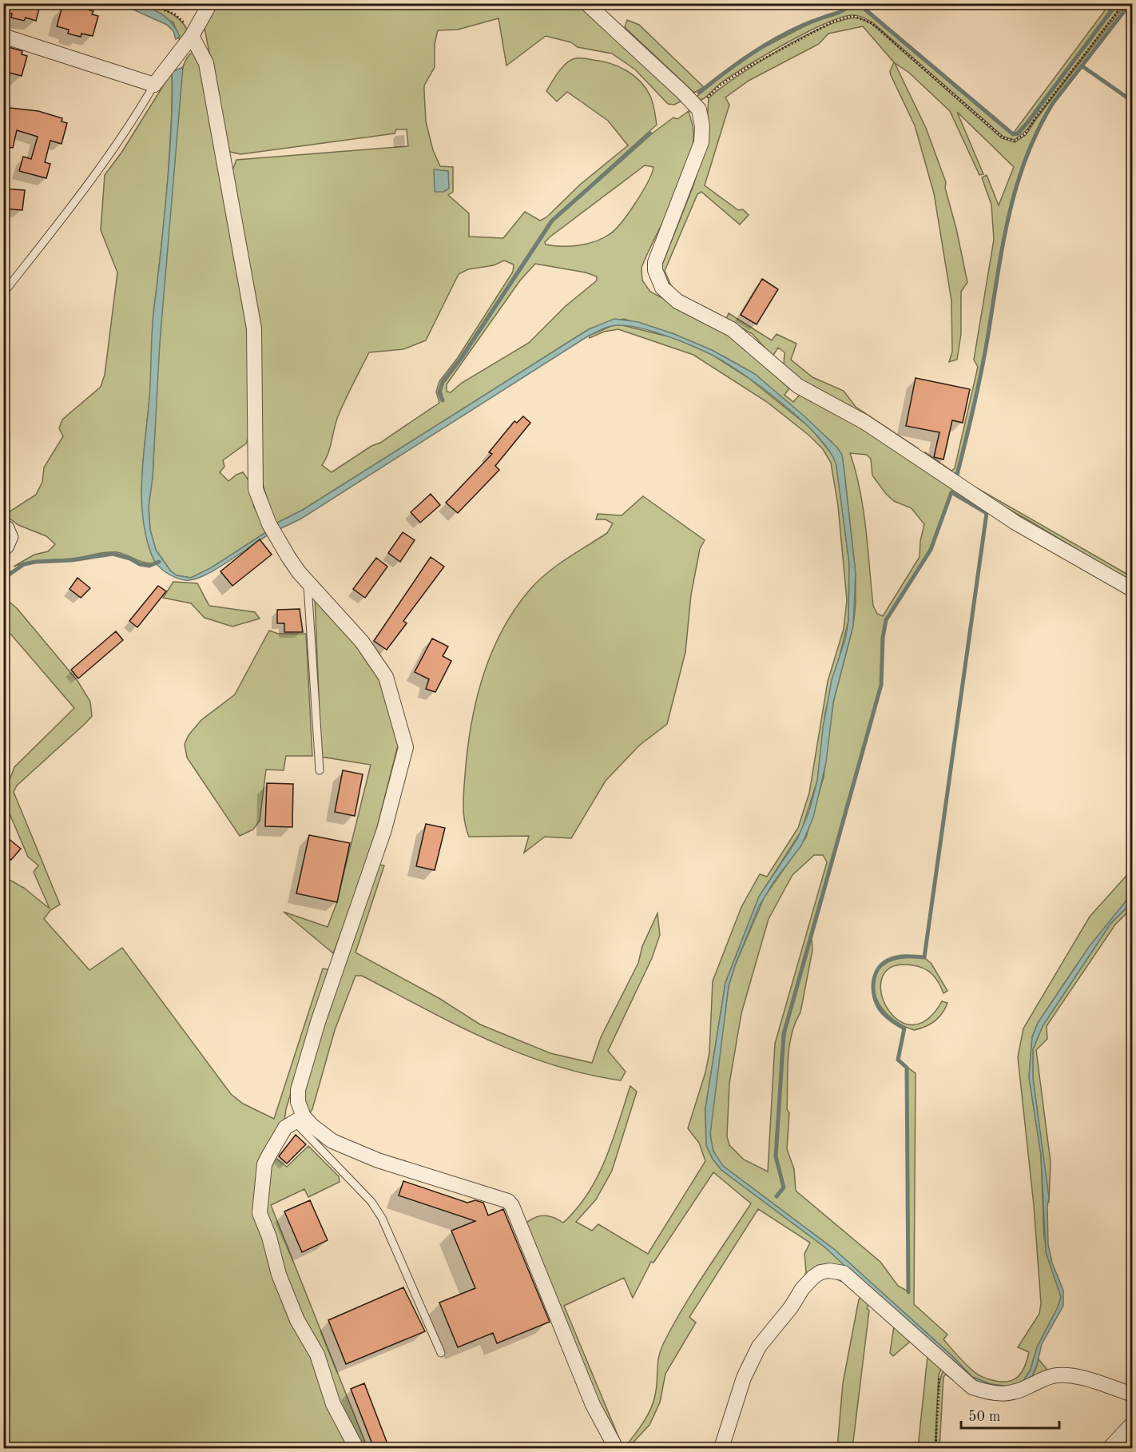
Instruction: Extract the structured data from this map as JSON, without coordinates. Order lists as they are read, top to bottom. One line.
{"scale_bar":"50 m"}
